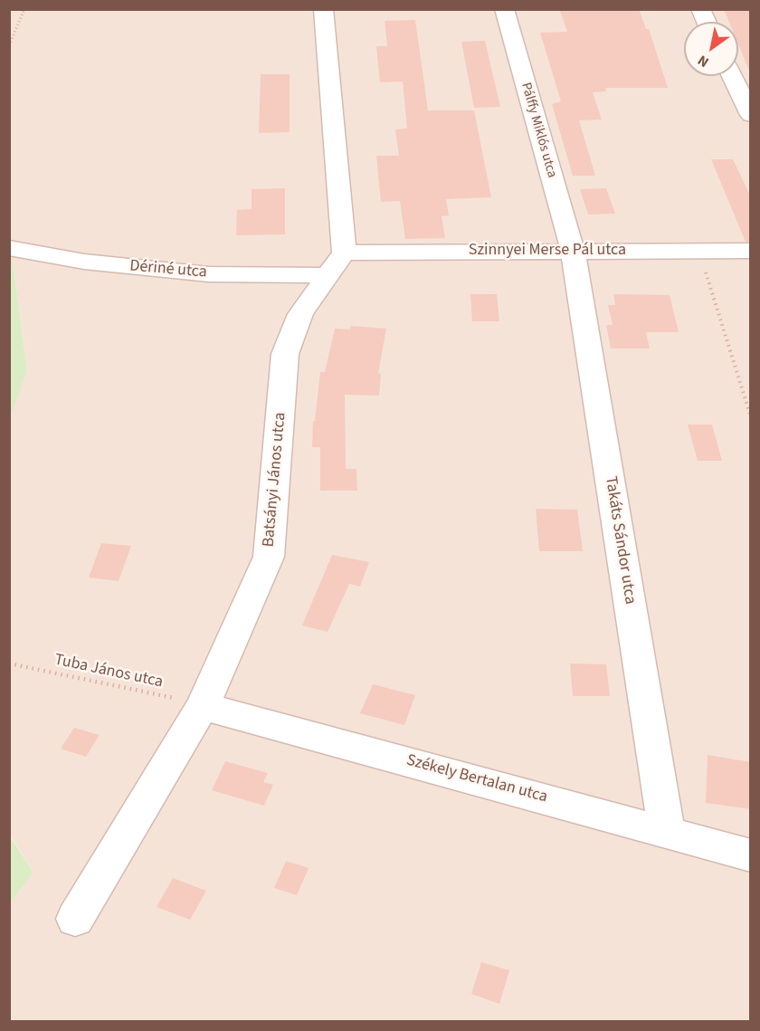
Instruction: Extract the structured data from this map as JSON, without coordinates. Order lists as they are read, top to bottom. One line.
{"streets":{"street":["Pálffy Miklós utca","Szinnyei Merse Pál utca","Dériné utca","Batsányi János utca","Takáts Sándor utca","Székely Bertalan utca"],"path":["Tuba János utca"]},"crossings":[["Pálffy Miklós utca","Szinnyei Merse Pál utca"],["Pálffy Miklós utca","Takáts Sándor utca"],["Szinnyei Merse Pál utca","Dériné utca"],["Szinnyei Merse Pál utca","Batsányi János utca"],["Szinnyei Merse Pál utca","Takáts Sándor utca"],["Dériné utca","Batsányi János utca"],["Batsányi János utca","Tuba János utca"],["Batsányi János utca","Székely Bertalan utca"],["Takáts Sándor utca","Székely Bertalan utca"],["Tuba János utca","Székely Bertalan utca"]],"north":"bottom left"}
